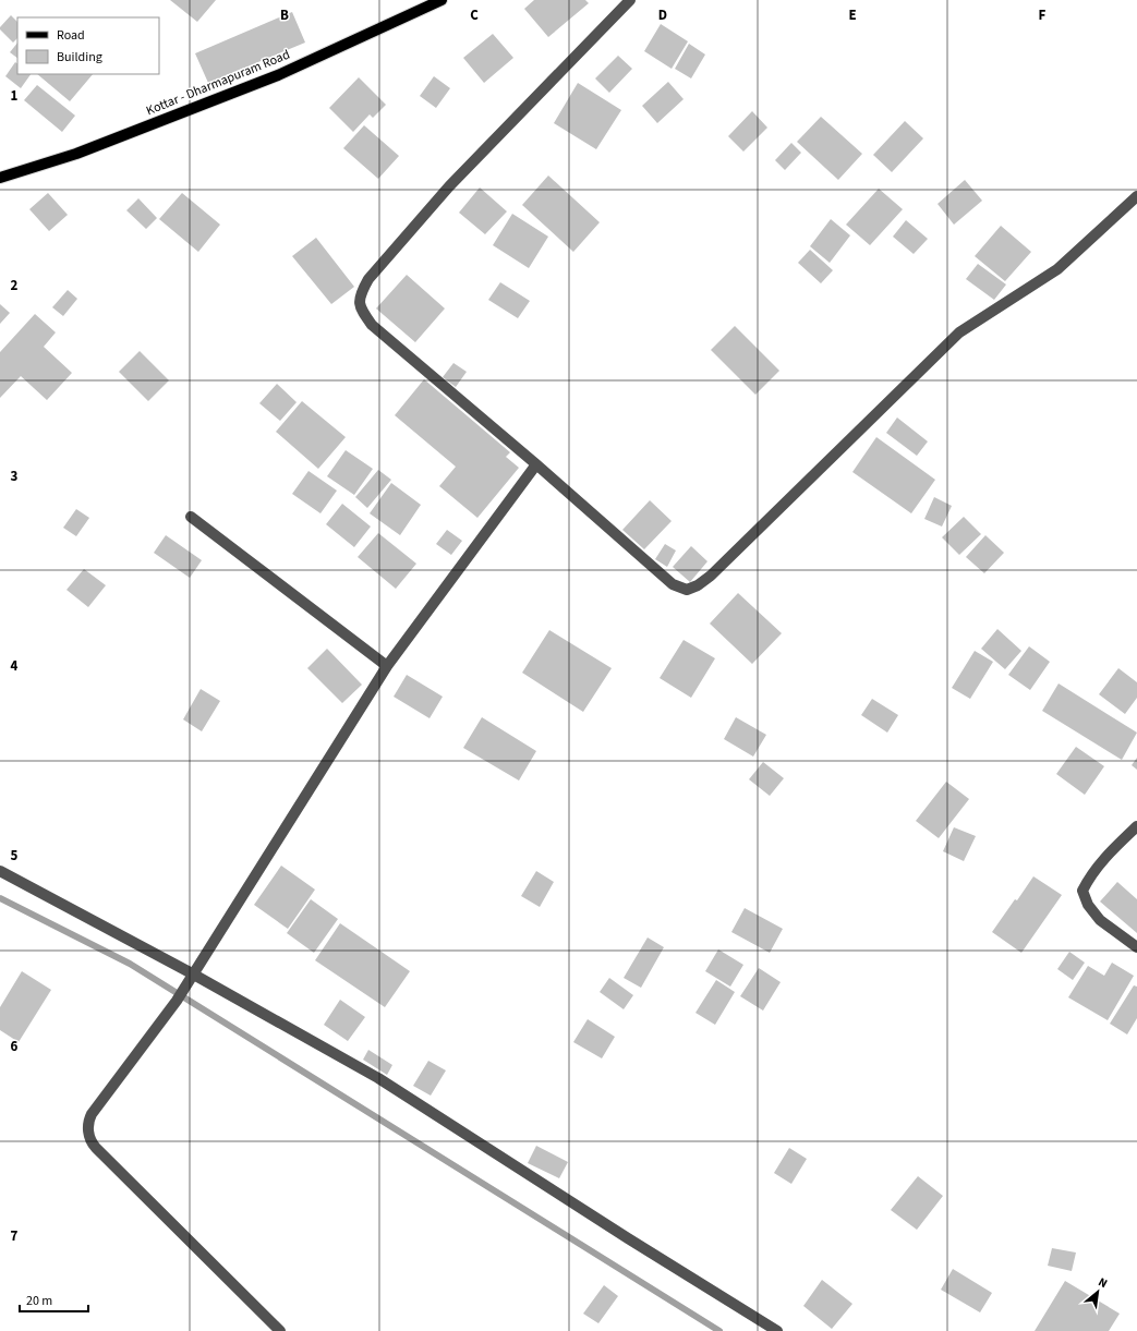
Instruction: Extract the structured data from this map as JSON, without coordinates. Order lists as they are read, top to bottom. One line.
{"streets":{"main road":["Kottar - Dharmapuram Road"]},"legend":["Road","Building"],"scale_bar":"20 m","north":"top right","grid":{"columns":["B","C","D","E","F"],"rows":["1","2","3","4","5","6","7"]}}
